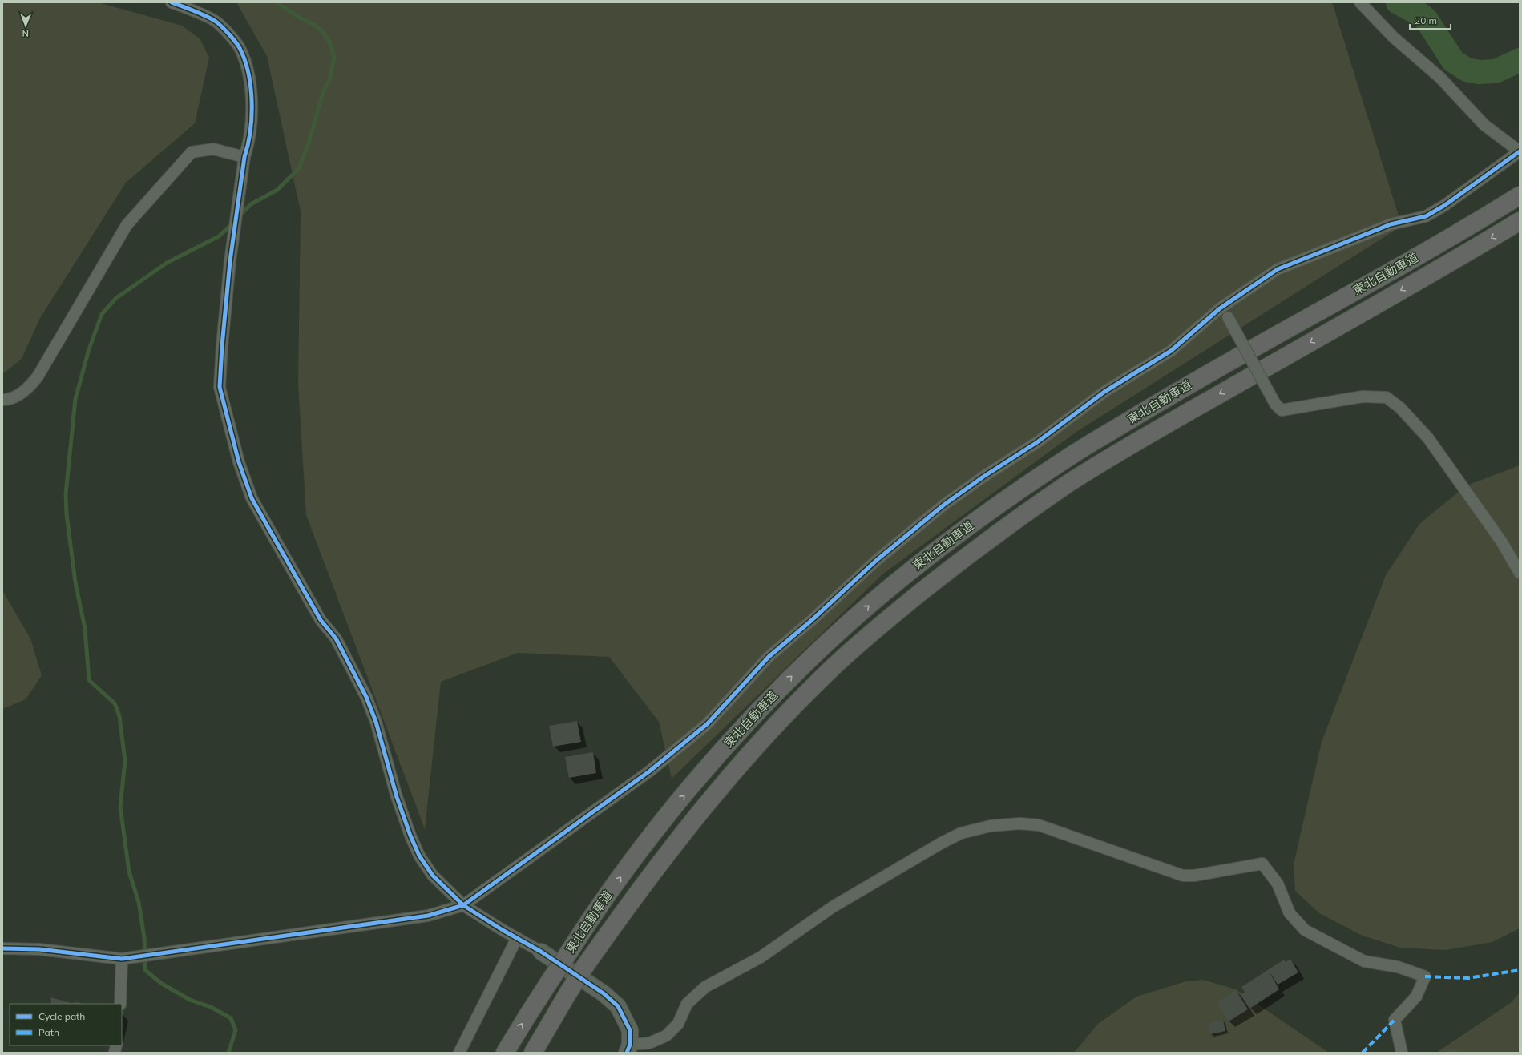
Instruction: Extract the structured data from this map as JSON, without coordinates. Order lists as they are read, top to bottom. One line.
{"streets":{"highway":["東北自動車道"]},"legend":["Cycle path","Path"],"scale_bar":"20 m","north":"bottom"}
